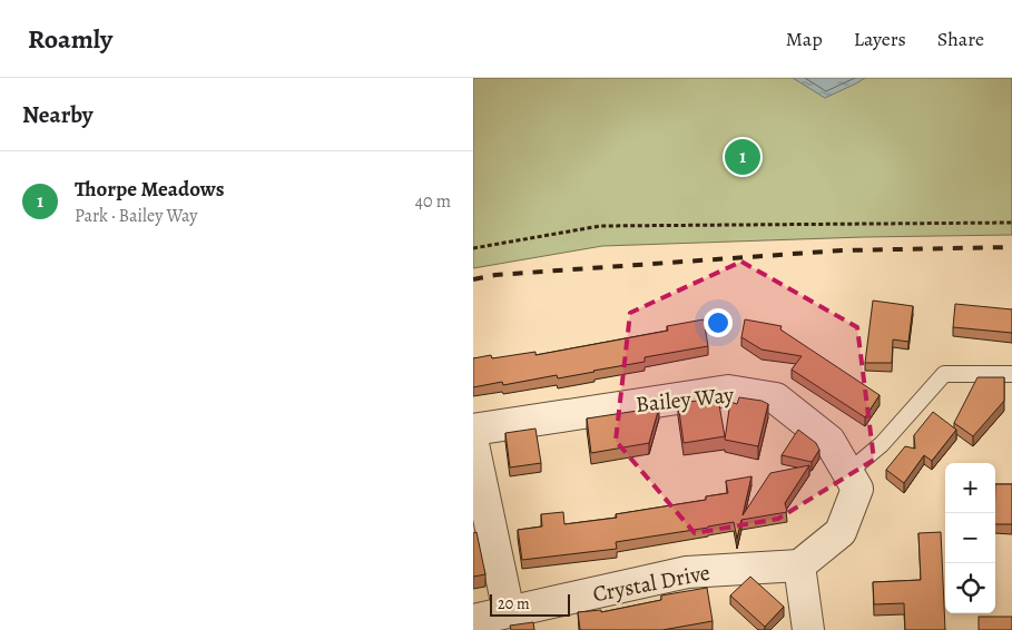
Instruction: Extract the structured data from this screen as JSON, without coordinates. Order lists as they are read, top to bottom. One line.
{"streets":{"street":["Bailey Way","Crystal Drive"]},"crossings":[["Bailey Way","Crystal Drive"]],"scale_bar":"20 m","page":{"header":"Roamly","nav":["Map","Layers","Share"],"heading":"Nearby","pins":"1","list":[{"mark":"1","name":"Thorpe Meadows","note":"Park · Bailey Way","value":"40 m"}],"map_buttons":["+","−"],"scale":"20 m"}}
